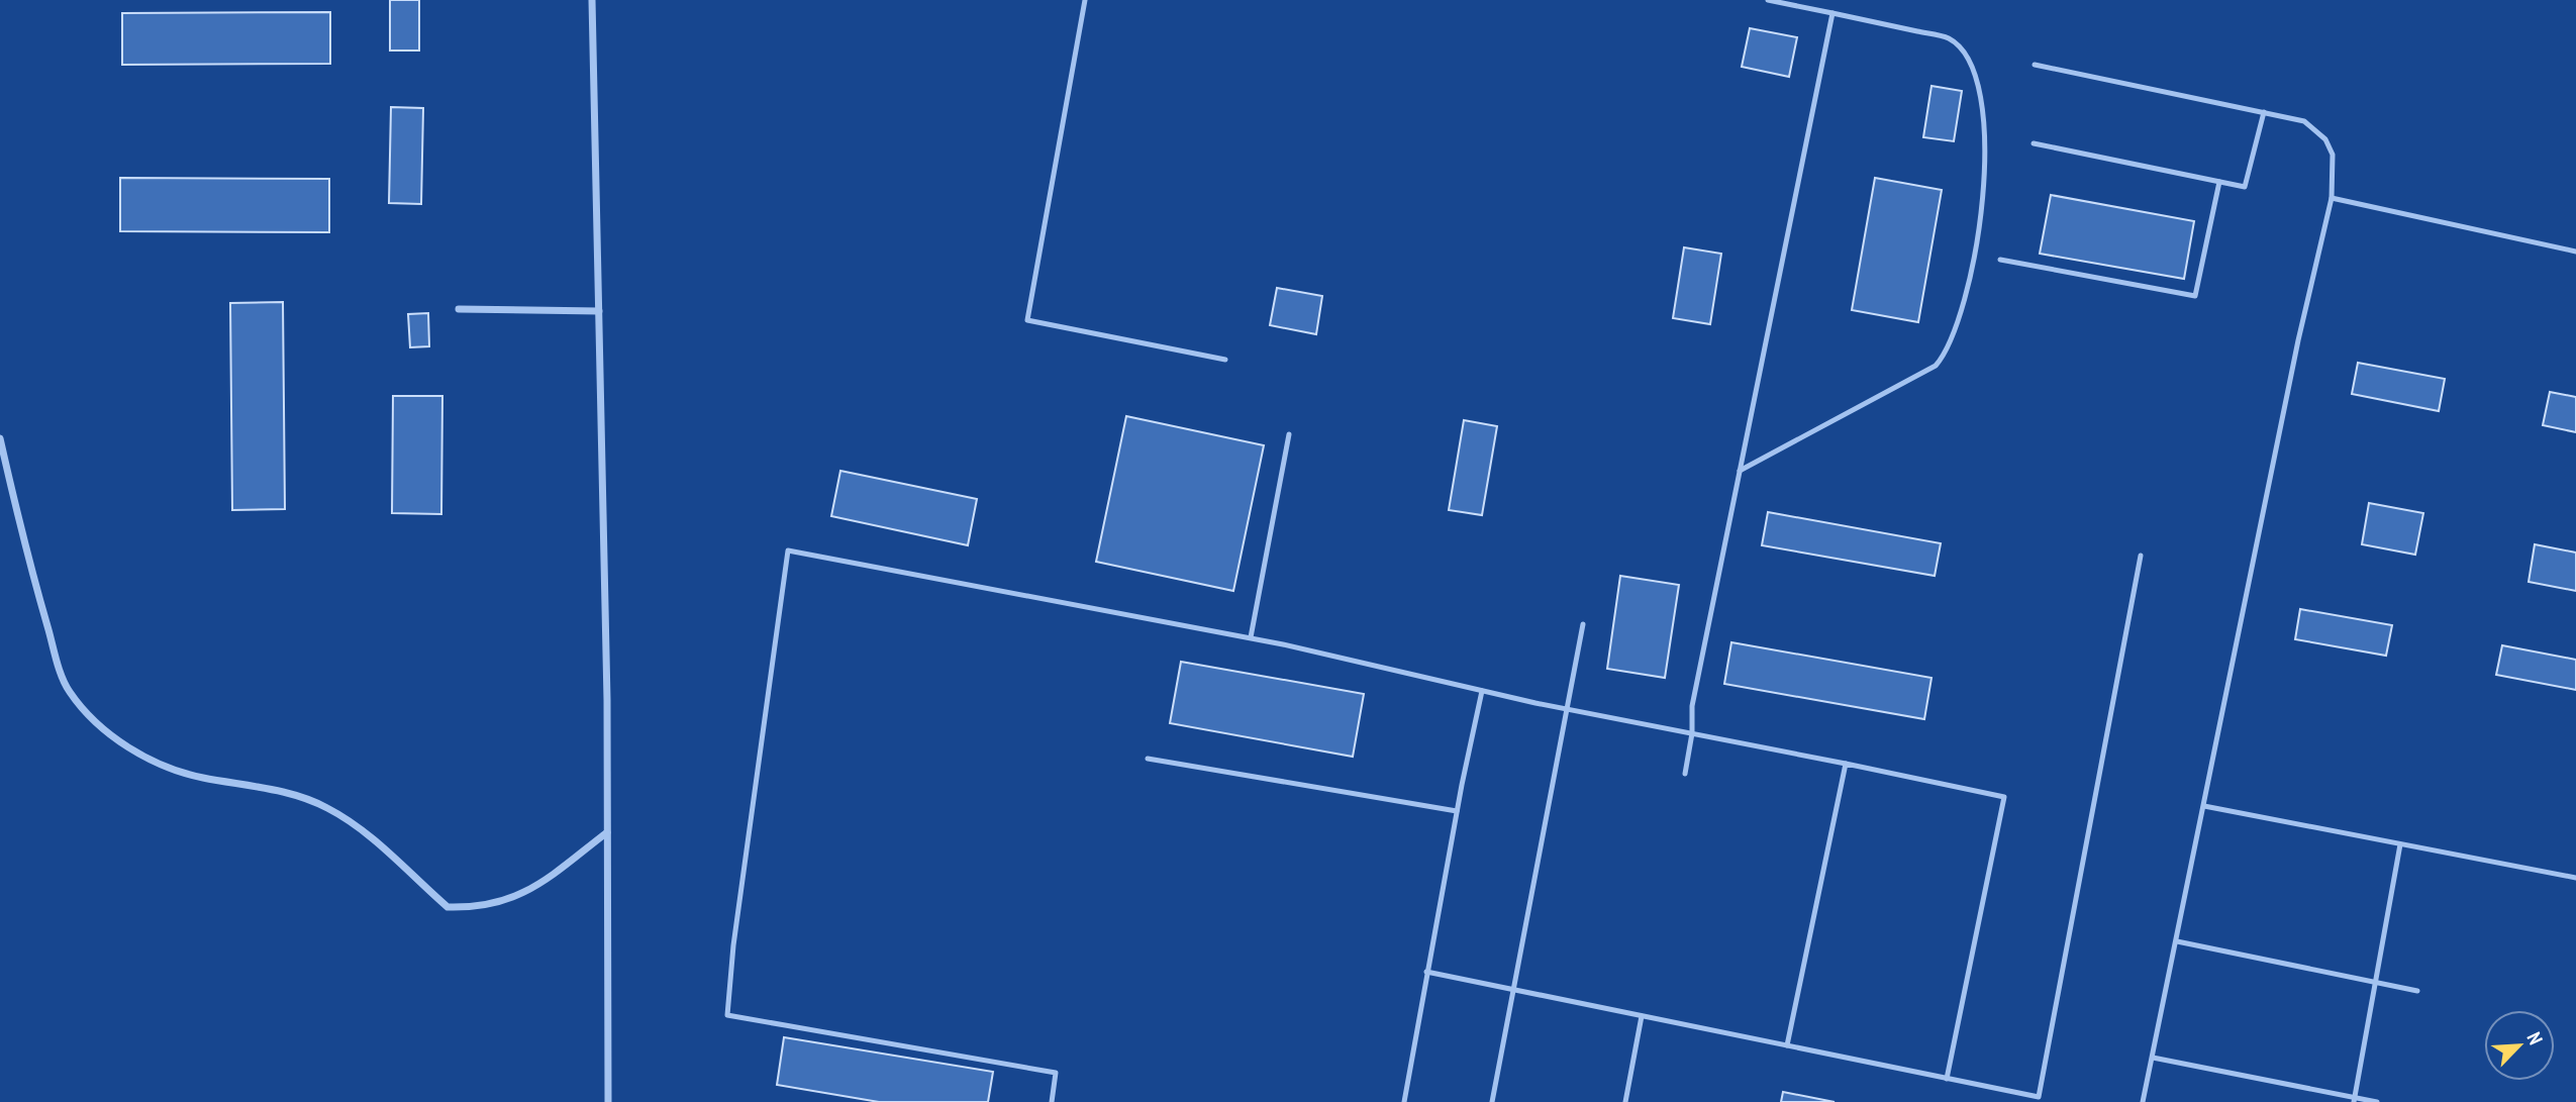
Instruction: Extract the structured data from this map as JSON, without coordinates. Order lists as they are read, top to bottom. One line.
{"north":"top right"}
